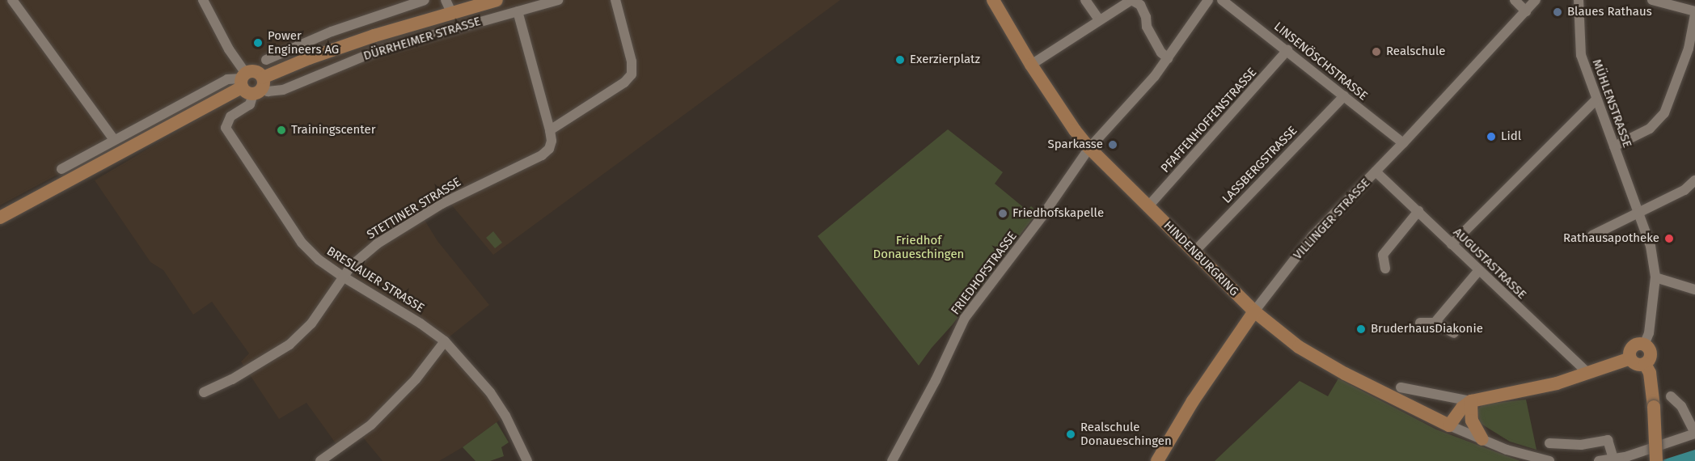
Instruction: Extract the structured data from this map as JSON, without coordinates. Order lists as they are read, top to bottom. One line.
{"streets":{"main road":["DÜRRHEIMER STRASSE","VILLINGER STRASSE","HINDENBURGRING"],"street":["LINSENÖSCHSTRASSE","MÜHLENSTRASSE","PFAFFENHOFFENSTRASSE","LASSBERGSTRASSE","STETTINER STRASSE","AUGUSTASTRASSE","FRIEDHOFSTRASSE","BRESLAUER STRASSE"]},"crossings":[["DÜRRHEIMER STRASSE","STETTINER STRASSE"],["DÜRRHEIMER STRASSE","BRESLAUER STRASSE"],["LINSENÖSCHSTRASSE","PFAFFENHOFFENSTRASSE"],["LINSENÖSCHSTRASSE","LASSBERGSTRASSE"],["LINSENÖSCHSTRASSE","VILLINGER STRASSE"],["PFAFFENHOFFENSTRASSE","HINDENBURGRING"],["LASSBERGSTRASSE","HINDENBURGRING"],["STETTINER STRASSE","BRESLAUER STRASSE"],["VILLINGER STRASSE","HINDENBURGRING"],["VILLINGER STRASSE","AUGUSTASTRASSE"],["HINDENBURGRING","FRIEDHOFSTRASSE"]],"parks":["Friedhof Donaueschingen"],"places":["Blaues Rathaus","Power Engineers AG","Realschule","Exerzierplatz","Trainingscenter","Lidl","Sparkasse","Friedhofskapelle","Rathausapotheke","BruderhausDiakonie","Realschule Donaueschingen"]}
